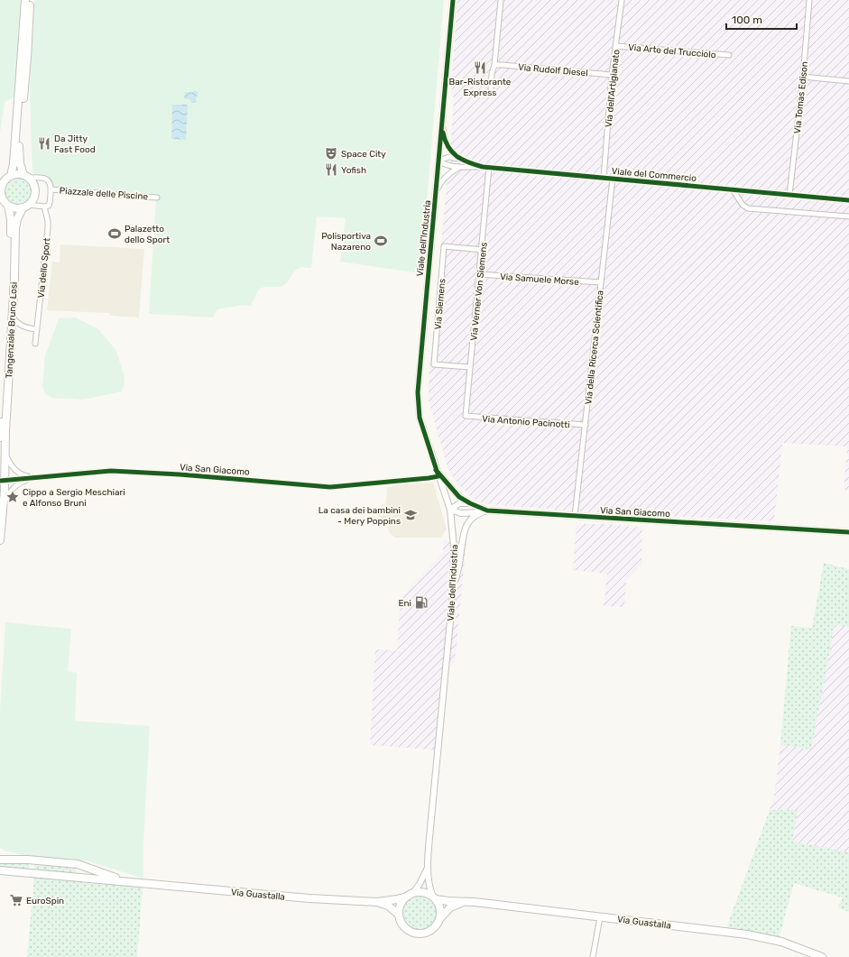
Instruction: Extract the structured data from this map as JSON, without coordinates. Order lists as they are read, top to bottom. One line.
{"streets":{"main road":["Tangenziale Bruno Losi","Via Guastalla"],"street":["Via Arte del Trucciolo","Via Rudolf Diesel","Via dell'Artigianato","Via Tomas Edison","Viale del Commercio","Piazzale delle Piscine","Viale dell'Industria","Via dello Sport","Via Samuele Morse","Via Verner Von Siemens","Via Siemens","Via della Ricerca Scientifica","Via Antonio Pacinotti","Via San Giacomo"]},"crossings":[["Via Arte del Trucciolo","Via dell'Artigianato"],["Via Rudolf Diesel","Via dell'Artigianato"],["Via dell'Artigianato","Viale del Commercio"],["Via Tomas Edison","Viale del Commercio"],["Viale del Commercio","Via Verner Von Siemens"],["Viale del Commercio","Via della Ricerca Scientifica"],["Viale dell'Industria","Via San Giacomo"],["Viale dell'Industria","Via Guastalla"],["Via Samuele Morse","Via Verner Von Siemens"],["Via Samuele Morse","Via della Ricerca Scientifica"],["Via Verner Von Siemens","Via Siemens"],["Via Verner Von Siemens","Via Antonio Pacinotti"],["Tangenziale Bruno Losi","Via San Giacomo"],["Via della Ricerca Scientifica","Via Antonio Pacinotti"],["Via della Ricerca Scientifica","Via San Giacomo"]],"places":{"restaurant":["Bar-Ristorante Express","Da Jitty Fast Food","Yofish"],"theatre":["Space City"],"sports":["Palazetto dello Sport","Polisportiva Nazareno"],"place":["Cippo a Sergio Meschiari e Alfonso Bruni"],"school or university":["La casa dei bambini - Mery Poppins"],"fuel station":["Eni"],"supermarket":["EuroSpin"]},"scale_bar":"100 m"}
